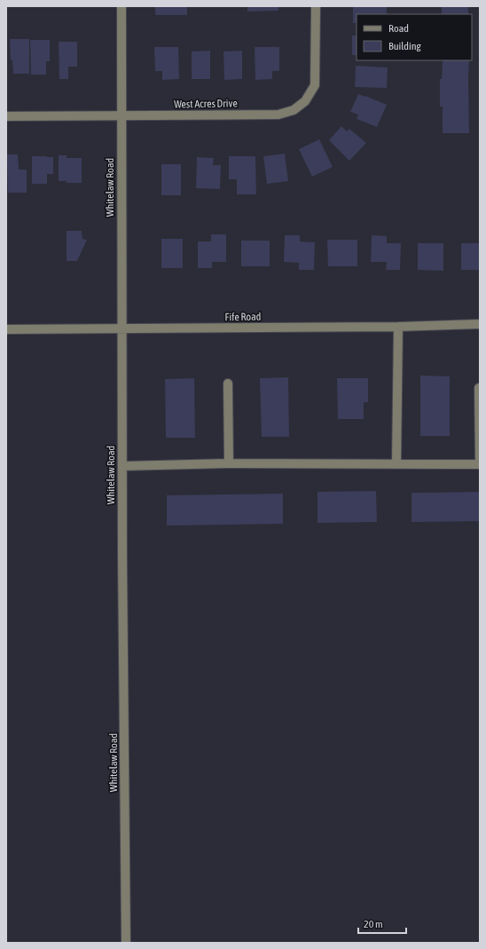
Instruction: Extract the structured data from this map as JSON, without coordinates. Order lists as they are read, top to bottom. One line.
{"streets":{"street":["West Acres Drive","Whitelaw Road","Fife Road"]},"crossings":[["West Acres Drive","Whitelaw Road"],["Whitelaw Road","Fife Road"]],"legend":["Road","Building"],"scale_bar":"20 m"}
